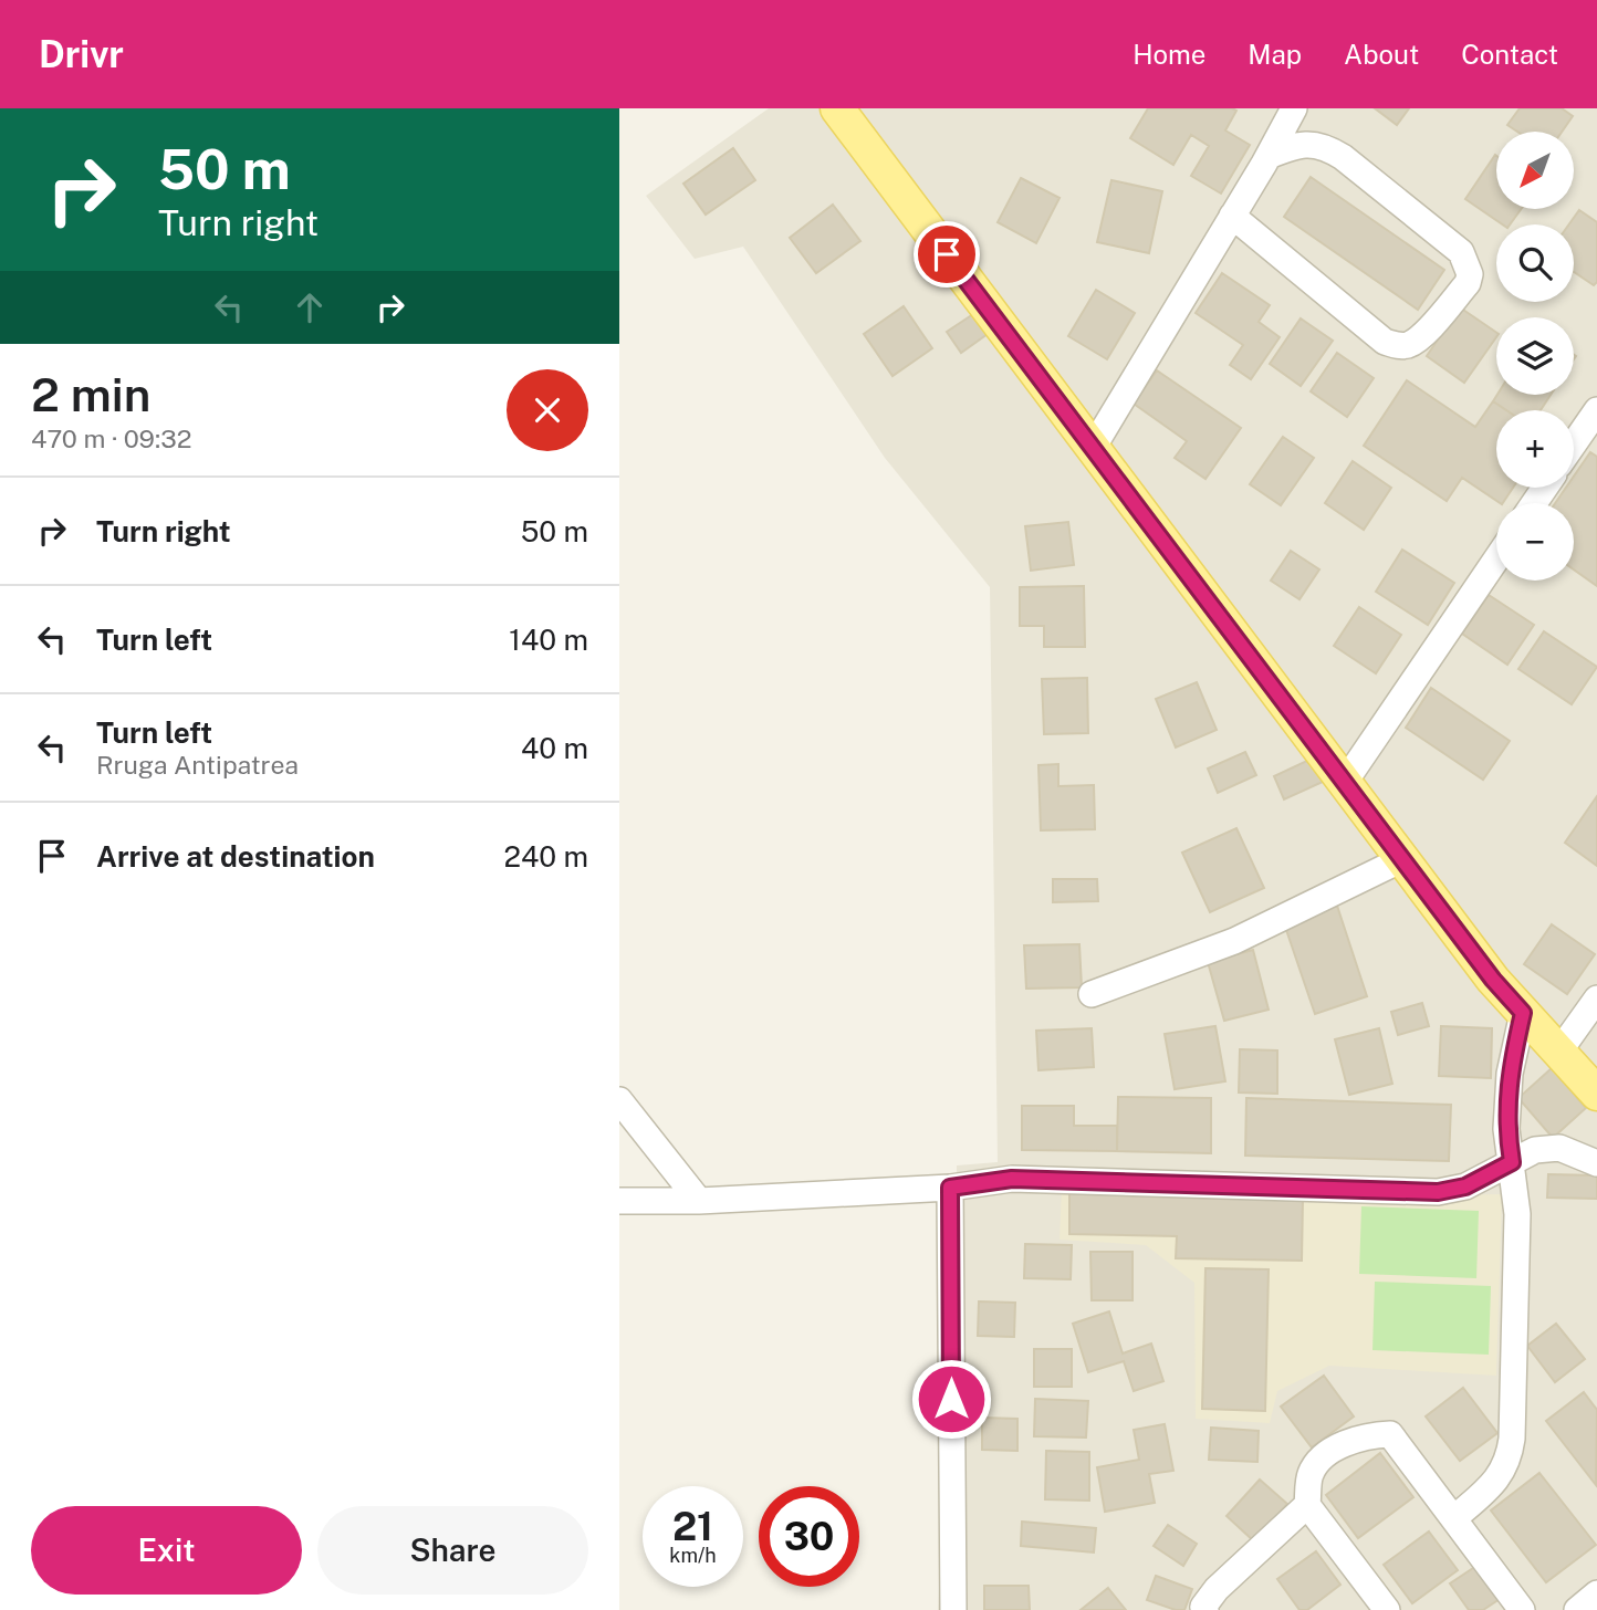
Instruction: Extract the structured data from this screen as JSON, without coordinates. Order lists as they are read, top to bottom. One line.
{"north":"bottom left","page":{"header":"Drivr","nav":["Home","Map","About","Contact"],"turn":["50 m","Turn right"],"map_buttons":["+","−"],"heading":["2 min","470 m · 09:32"],"list":[{"name":"Turn right","value":"50 m"},{"name":"Turn left","value":"140 m"},{"name":"Turn left","note":"Rruga Antipatrea","value":"40 m"},{"name":"Arrive at destination","value":"240 m"}],"speed":"21 km/h","limit":"30","buttons":["Exit","Share"]}}
